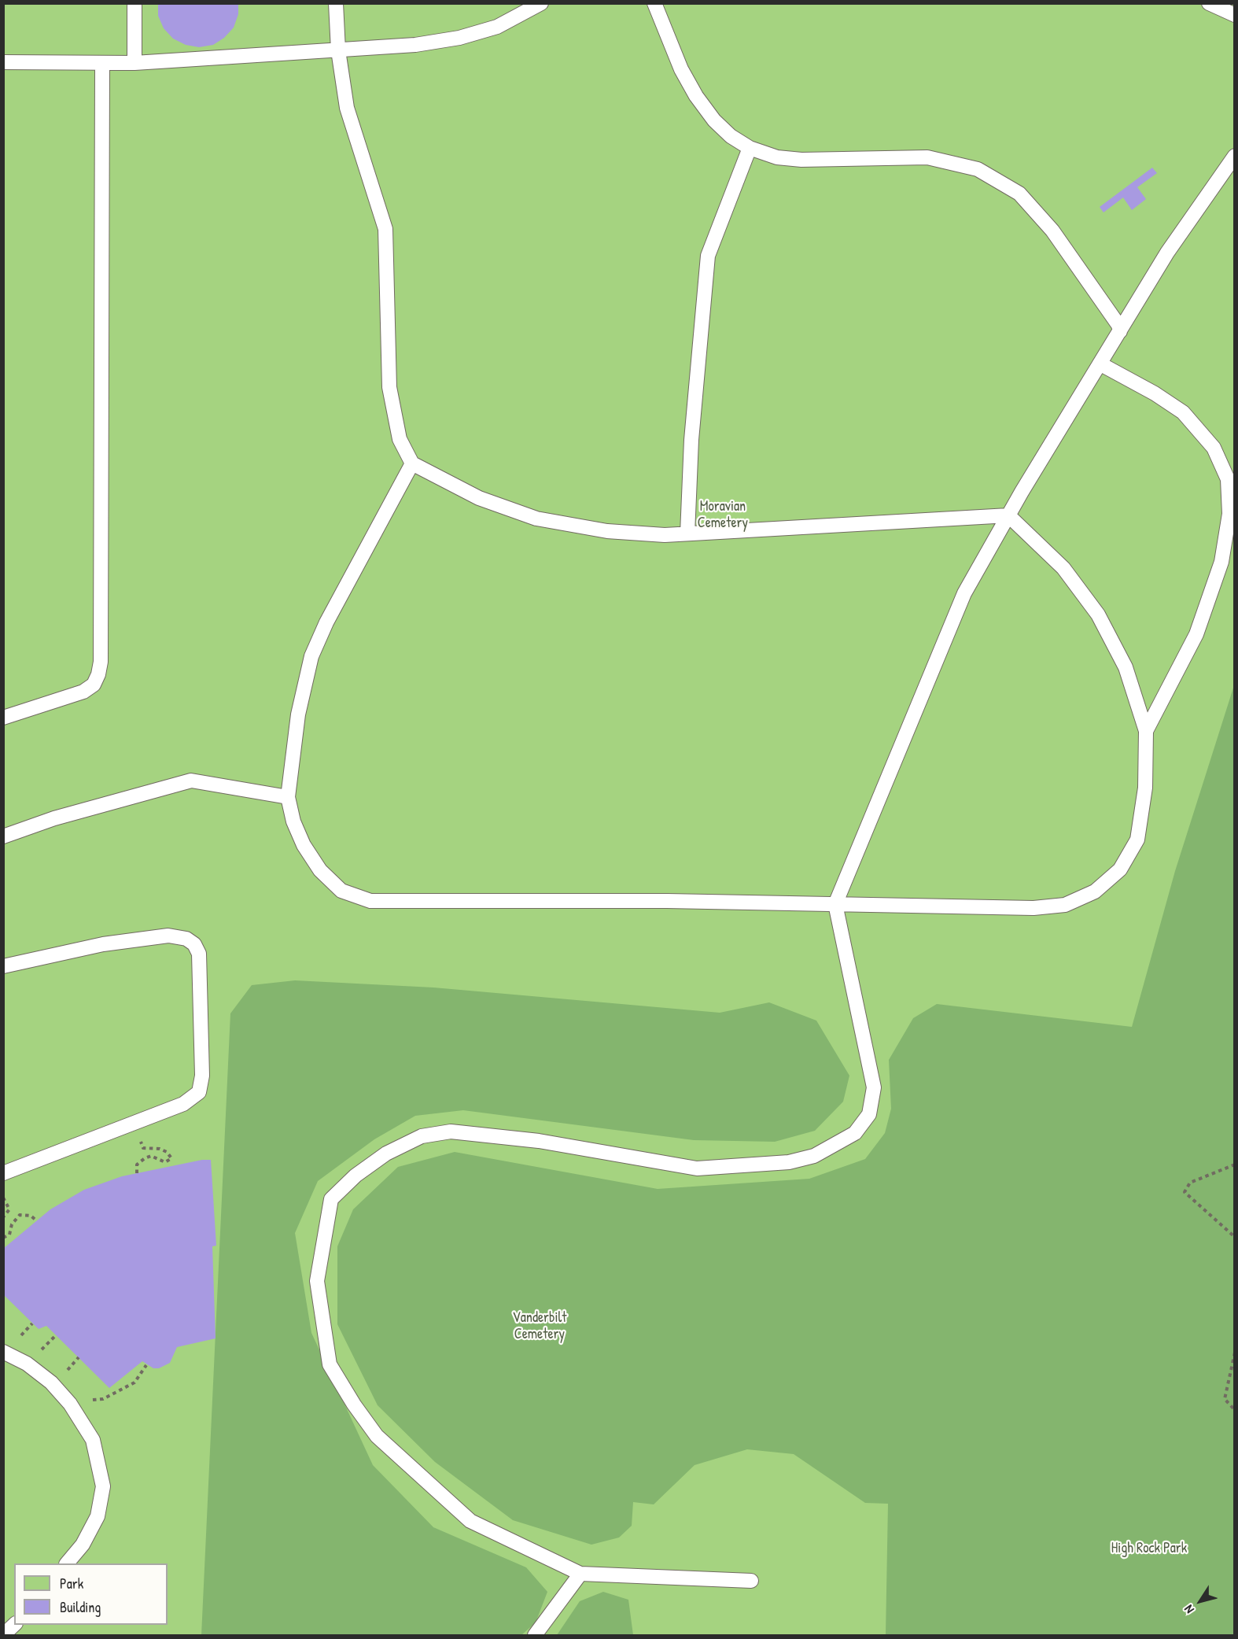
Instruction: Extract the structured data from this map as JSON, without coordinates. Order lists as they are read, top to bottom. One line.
{"parks":["Moravian Cemetery","Vanderbilt Cemetery","High Rock Park"],"legend":["Park","Building"],"north":"bottom left"}
